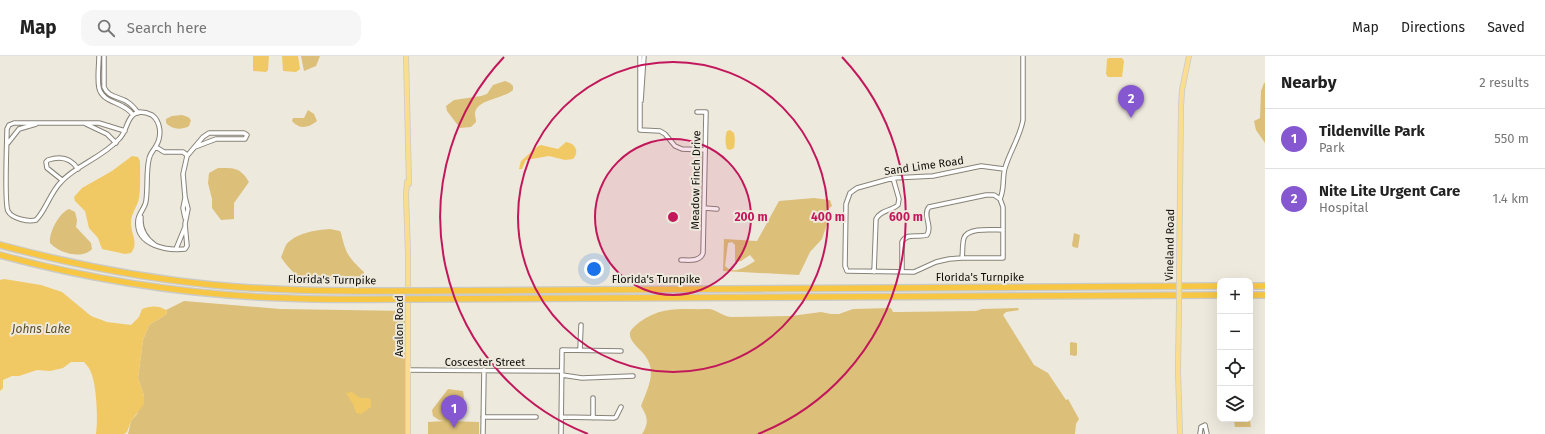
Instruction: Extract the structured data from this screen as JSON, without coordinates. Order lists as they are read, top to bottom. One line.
{"streets":{"highway":["Florida's Turnpike"],"main road":["Vineland Road","Avalon Road"],"street":["Sand Lime Road","Meadow Finch Drive","Coscester Street"]},"crossings":[["Avalon Road","Coscester Street"]],"water":["Johns Lake"],"page":{"header":"Map","search":"Search here","nav":["Map","Directions","Saved"],"heading":["Nearby","2 results"],"pins":["2","1"],"list":[{"mark":"1","name":"Tildenville Park","note":"Park","value":"550 m"},{"mark":"2","name":"Nite Lite Urgent Care","note":"Hospital","value":"1.4 km"}],"map_buttons":["+","−"]},"rings":["200 m","400 m","600 m"]}
